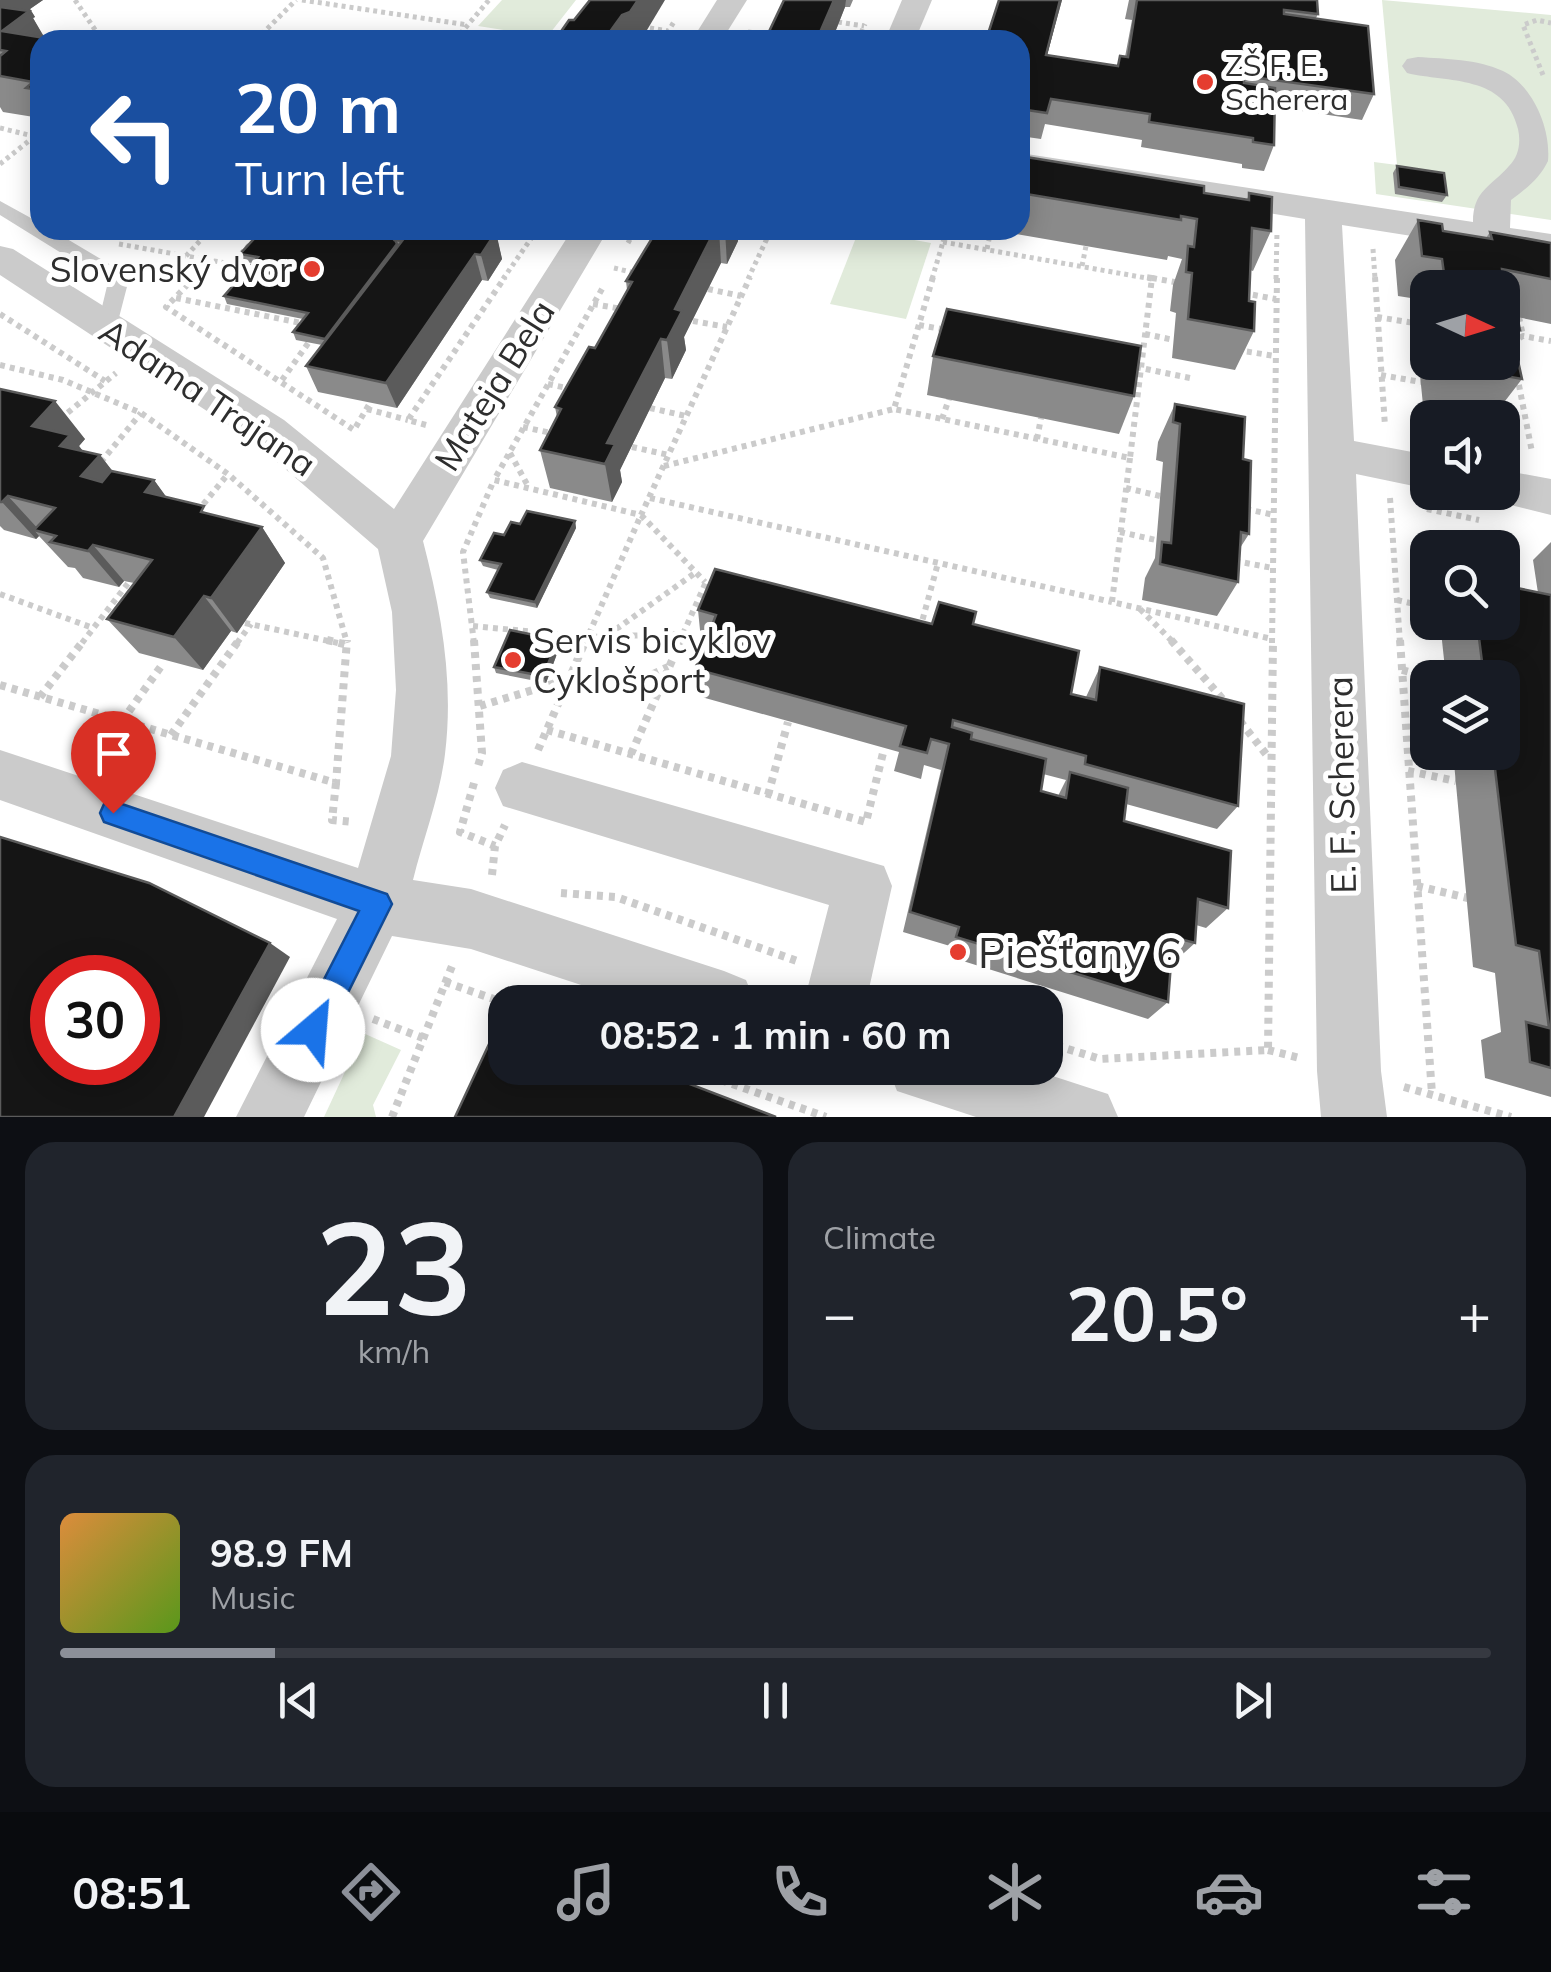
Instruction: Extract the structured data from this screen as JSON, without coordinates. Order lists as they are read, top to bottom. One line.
{"streets":{"street":["Mateja Bela","Adama Trajana","E. F. Scherera"]},"crossings":[["Mateja Bela","Adama Trajana"]],"places":["ZŠ F. E. Scherera","Slovenský dvor","Servis bicyklov Cyklošport","Piešťany 6"],"north":"right","page":{"turn":["20 m","Turn left"],"limit":"30","trip":"08:52 · 1 min · 60 m","tile":[["23","km/h"],"Climate"],"heat":["−","20.5°","+"],"song":["98.9 FM","Music"],"tabs":"08:51"}}
